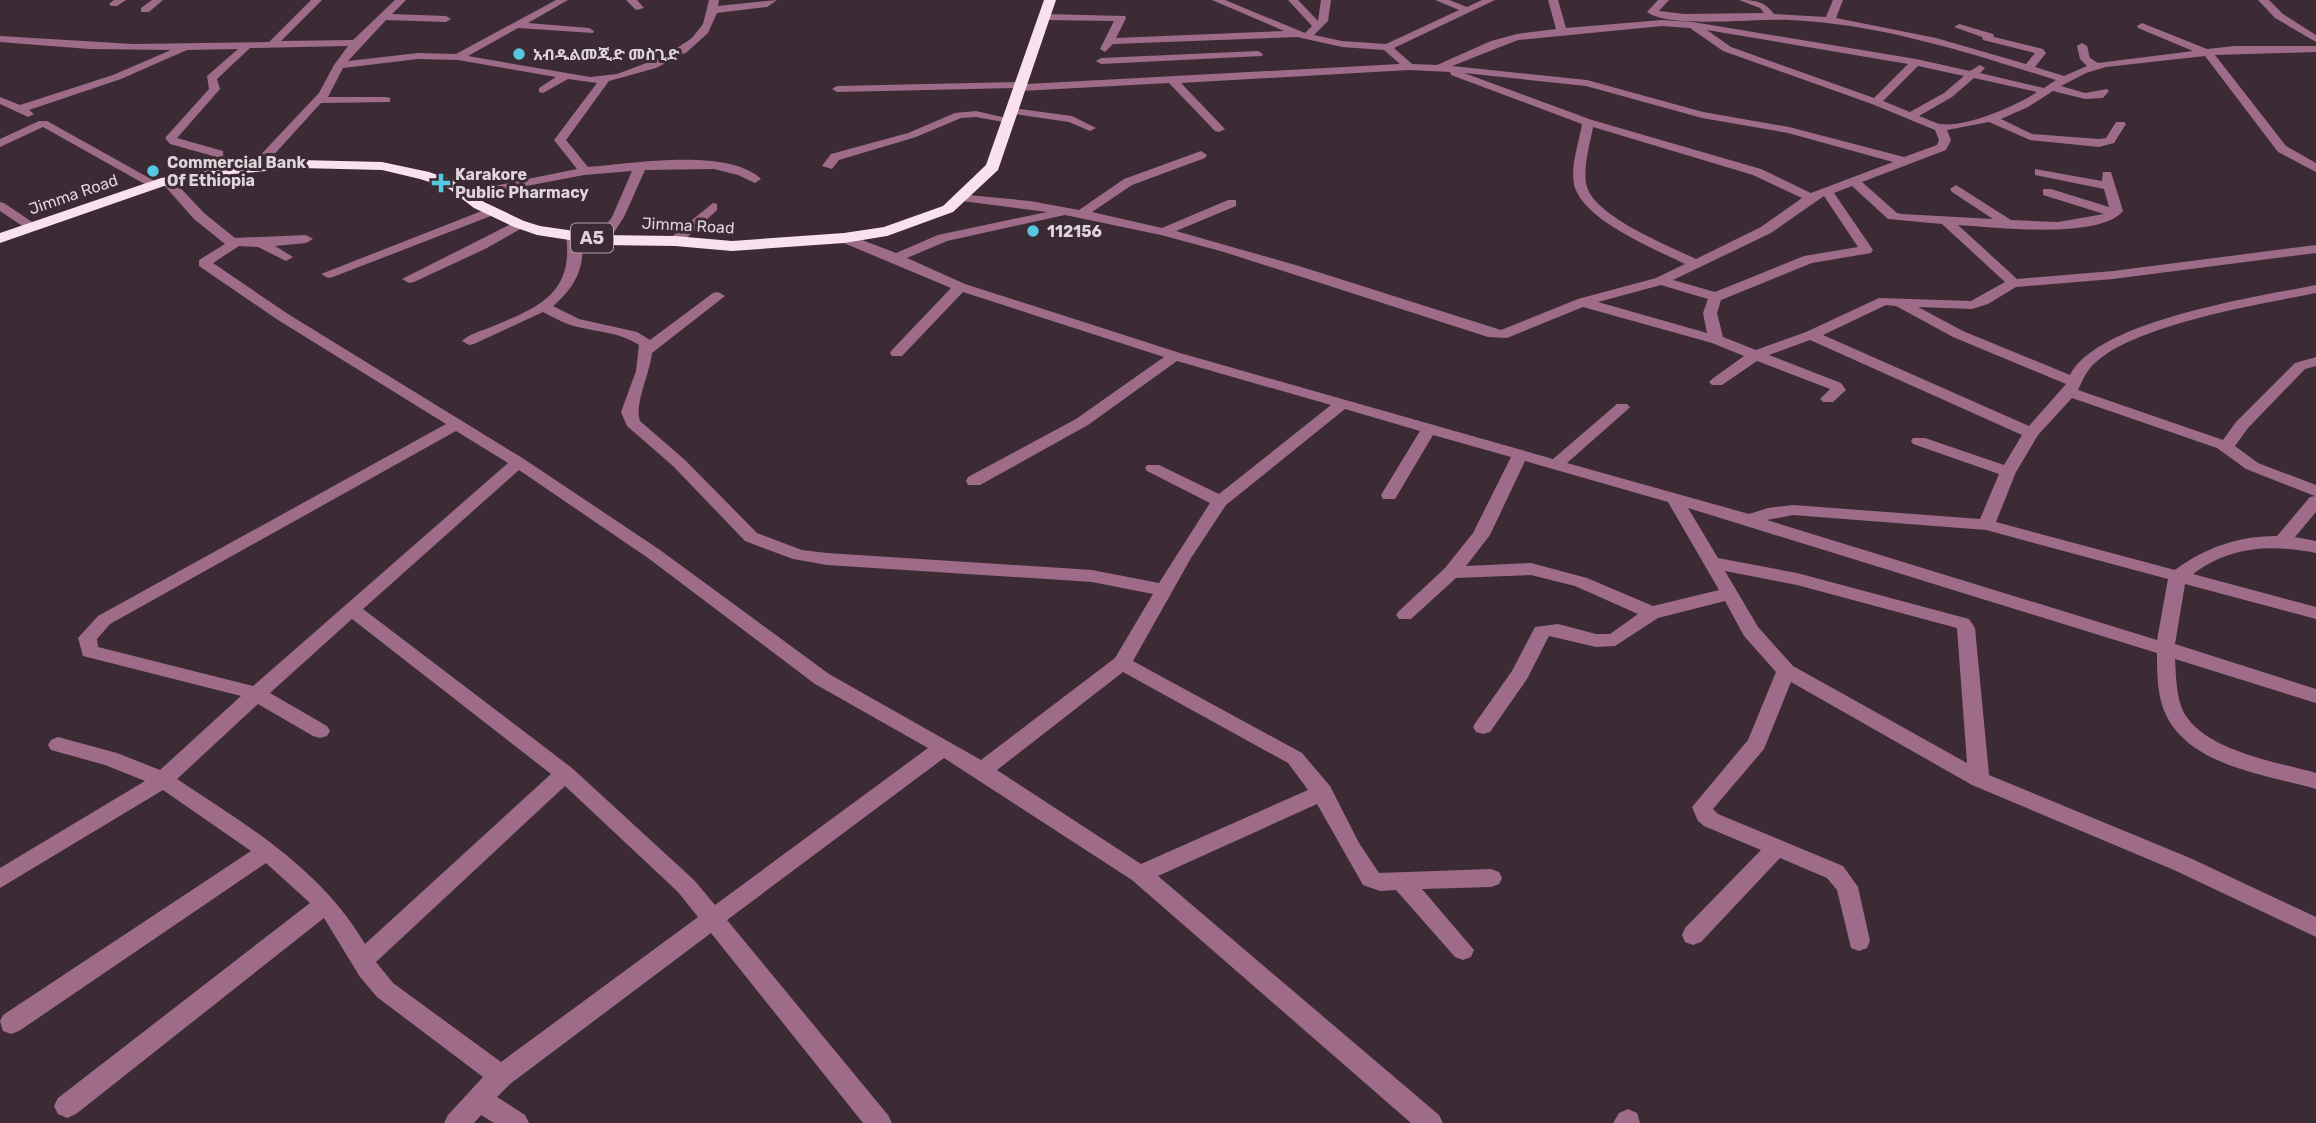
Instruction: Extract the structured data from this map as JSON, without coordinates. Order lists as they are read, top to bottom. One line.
{"streets":{"highway":["Jimma Road","A5"]},"places":{"other":["አብዱልመጂድ መስጊድ","Commercial Bank Of Ethiopia","112156"],"health":["Karakore Public Pharmacy"]}}
